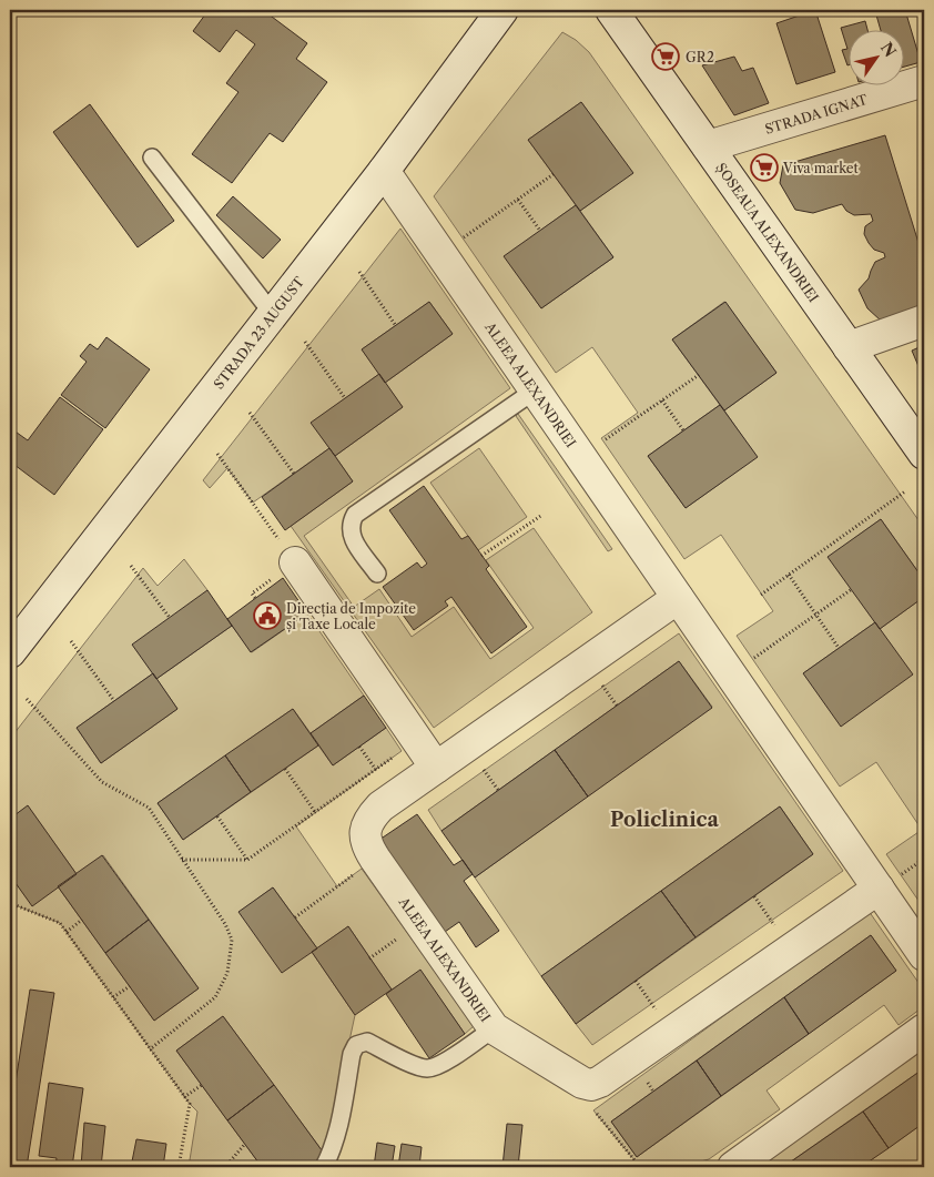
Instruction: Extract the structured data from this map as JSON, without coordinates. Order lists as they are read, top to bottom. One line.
{"streets":{"street":["STRADA IGNAT","ȘOSEAUA ALEXANDRIEI","STRADA 23 AUGUST","ALEEA ALEXANDRIEI"]},"crossings":[["STRADA IGNAT","ȘOSEAUA ALEXANDRIEI"],["STRADA 23 AUGUST","ALEEA ALEXANDRIEI"]],"districts":["Policlinica"],"places":{"supermarket":["GR2","Viva market"],"public building":["Direcția de Impozite și Taxe Locale"]},"north":"top right"}
